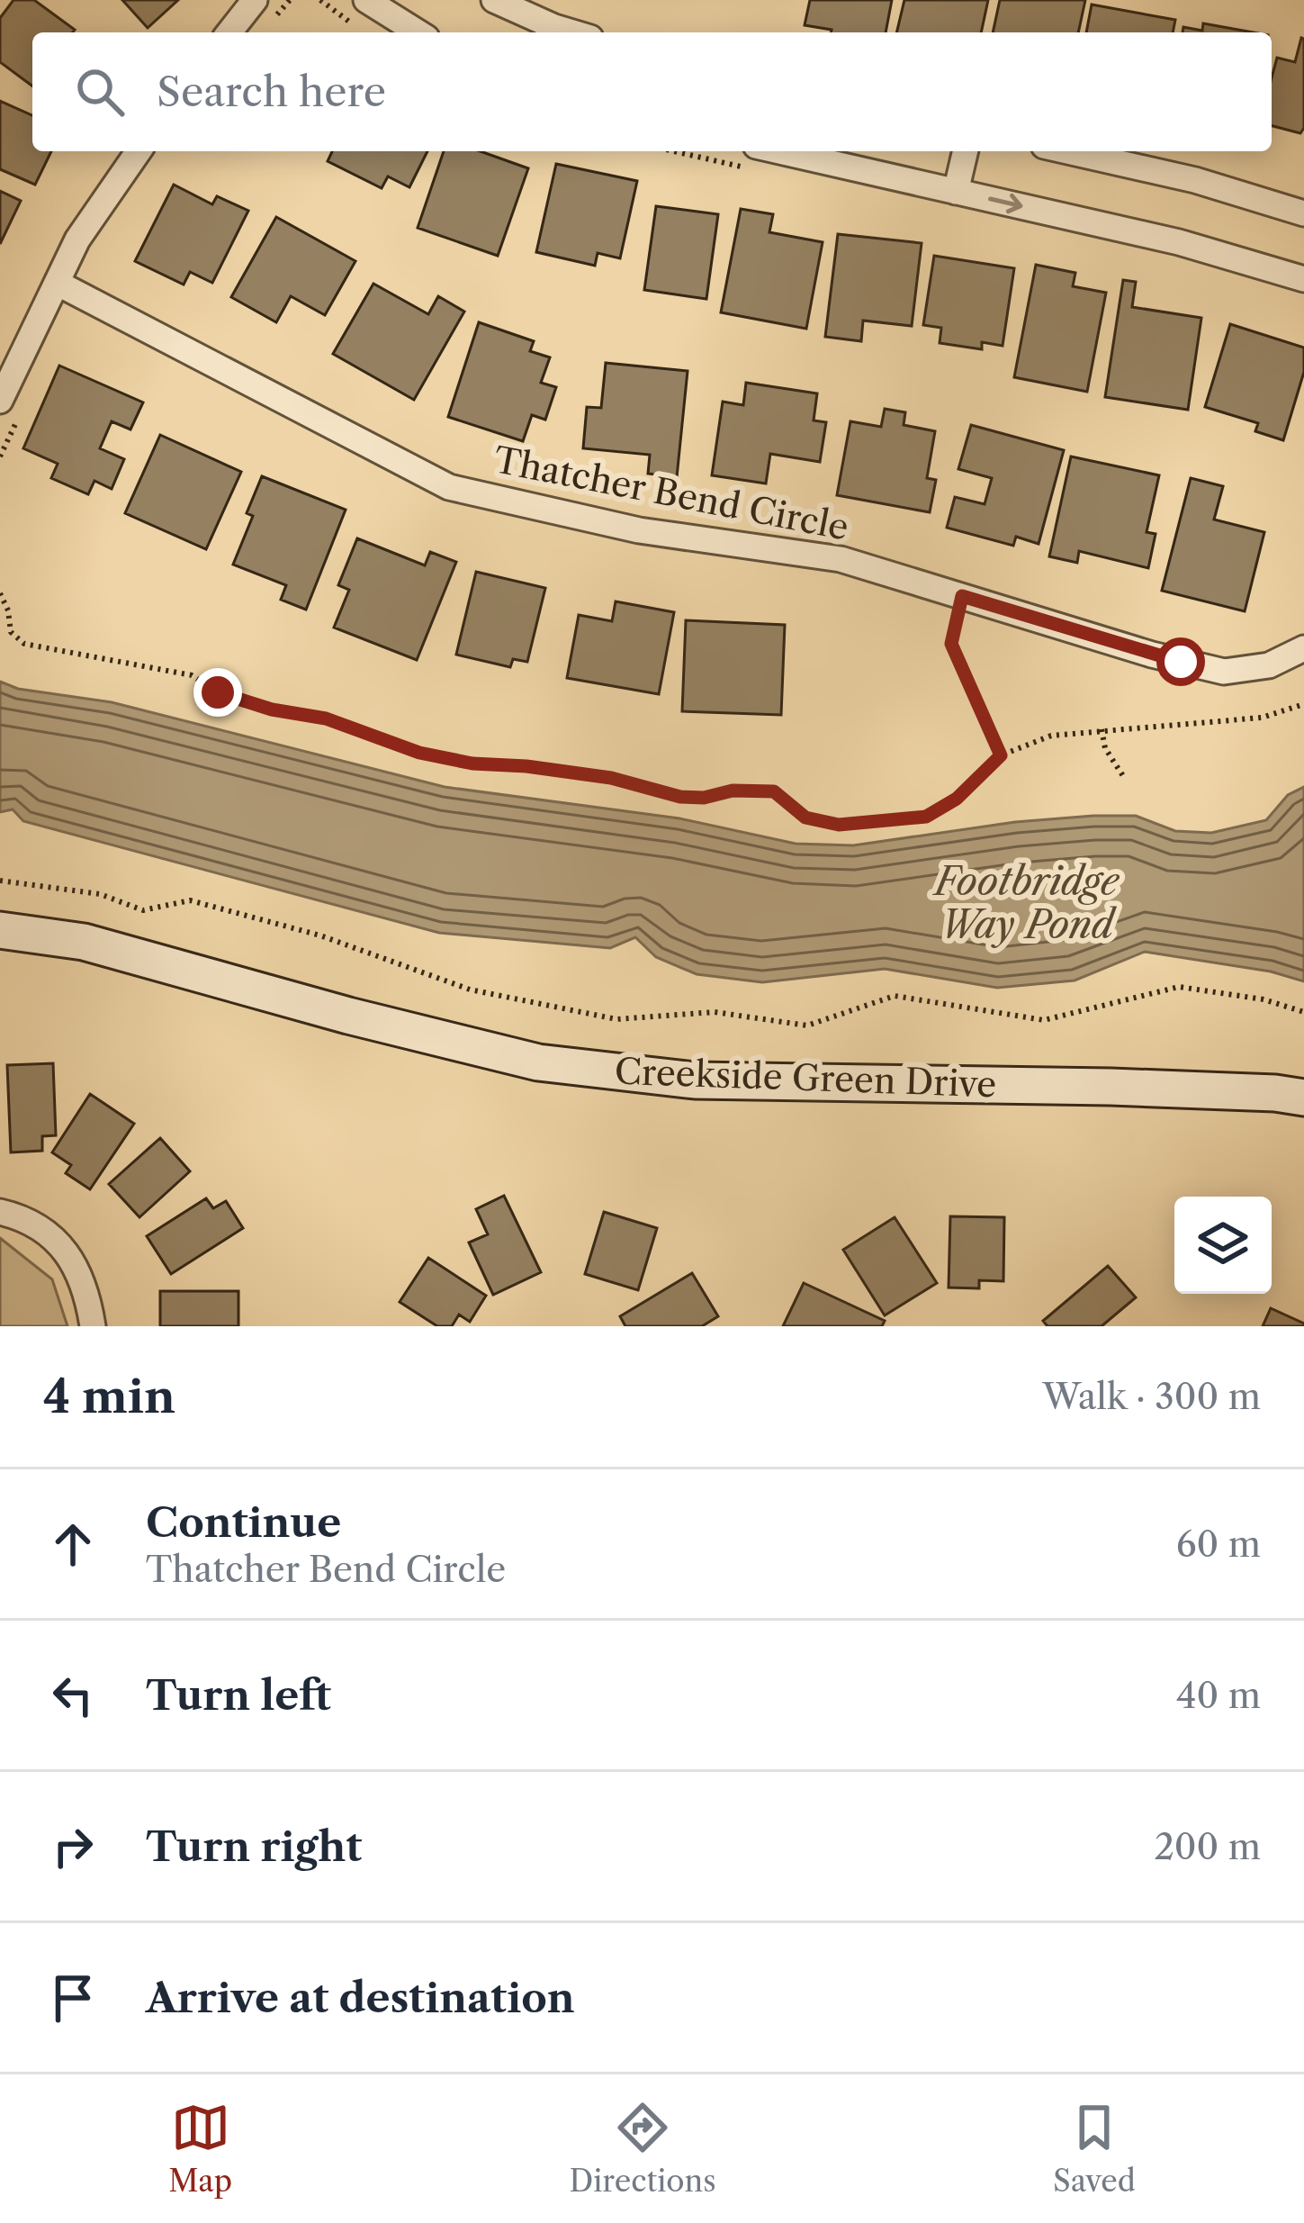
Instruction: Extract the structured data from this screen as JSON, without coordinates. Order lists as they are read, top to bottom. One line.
{"streets":{"main road":["Creekside Green Drive"],"street":["Thatcher Bend Circle"]},"water":["Footbridge Way Pond"],"page":{"search":"Search here","heading":["4 min","Walk · 300 m"],"list":[["Continue","Thatcher Bend Circle","60 m"],["Turn left","40 m"],["Turn right","200 m"],"Arrive at destination"],"nav":["Map","Directions","Saved"]}}
